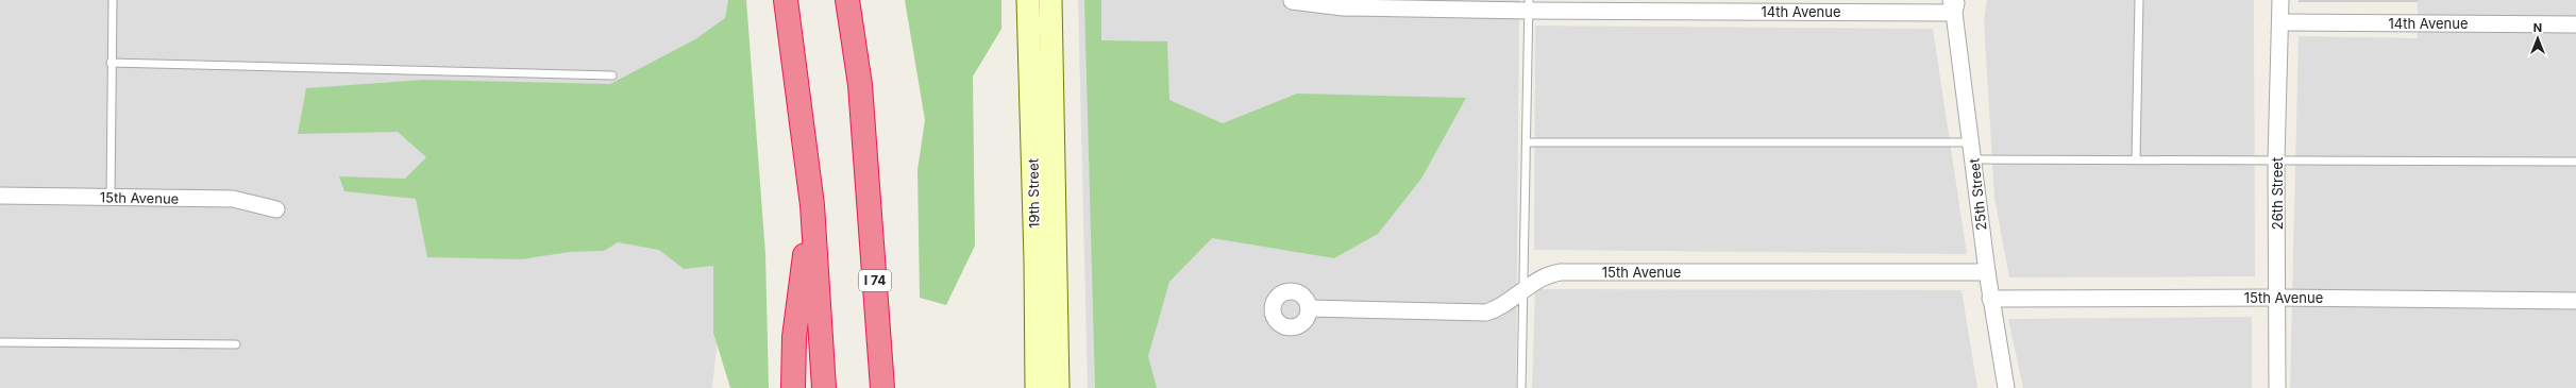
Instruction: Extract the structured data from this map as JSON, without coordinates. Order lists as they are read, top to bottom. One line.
{"streets":{"highway":["I 74"],"main road":["19th Street"],"street":["14th Avenue","26th Street","25th Street","15th Avenue"]},"crossings":[["14th Avenue","26th Street"],["14th Avenue","25th Street"],["26th Street","15th Avenue"],["25th Street","15th Avenue"]],"north":"top"}
